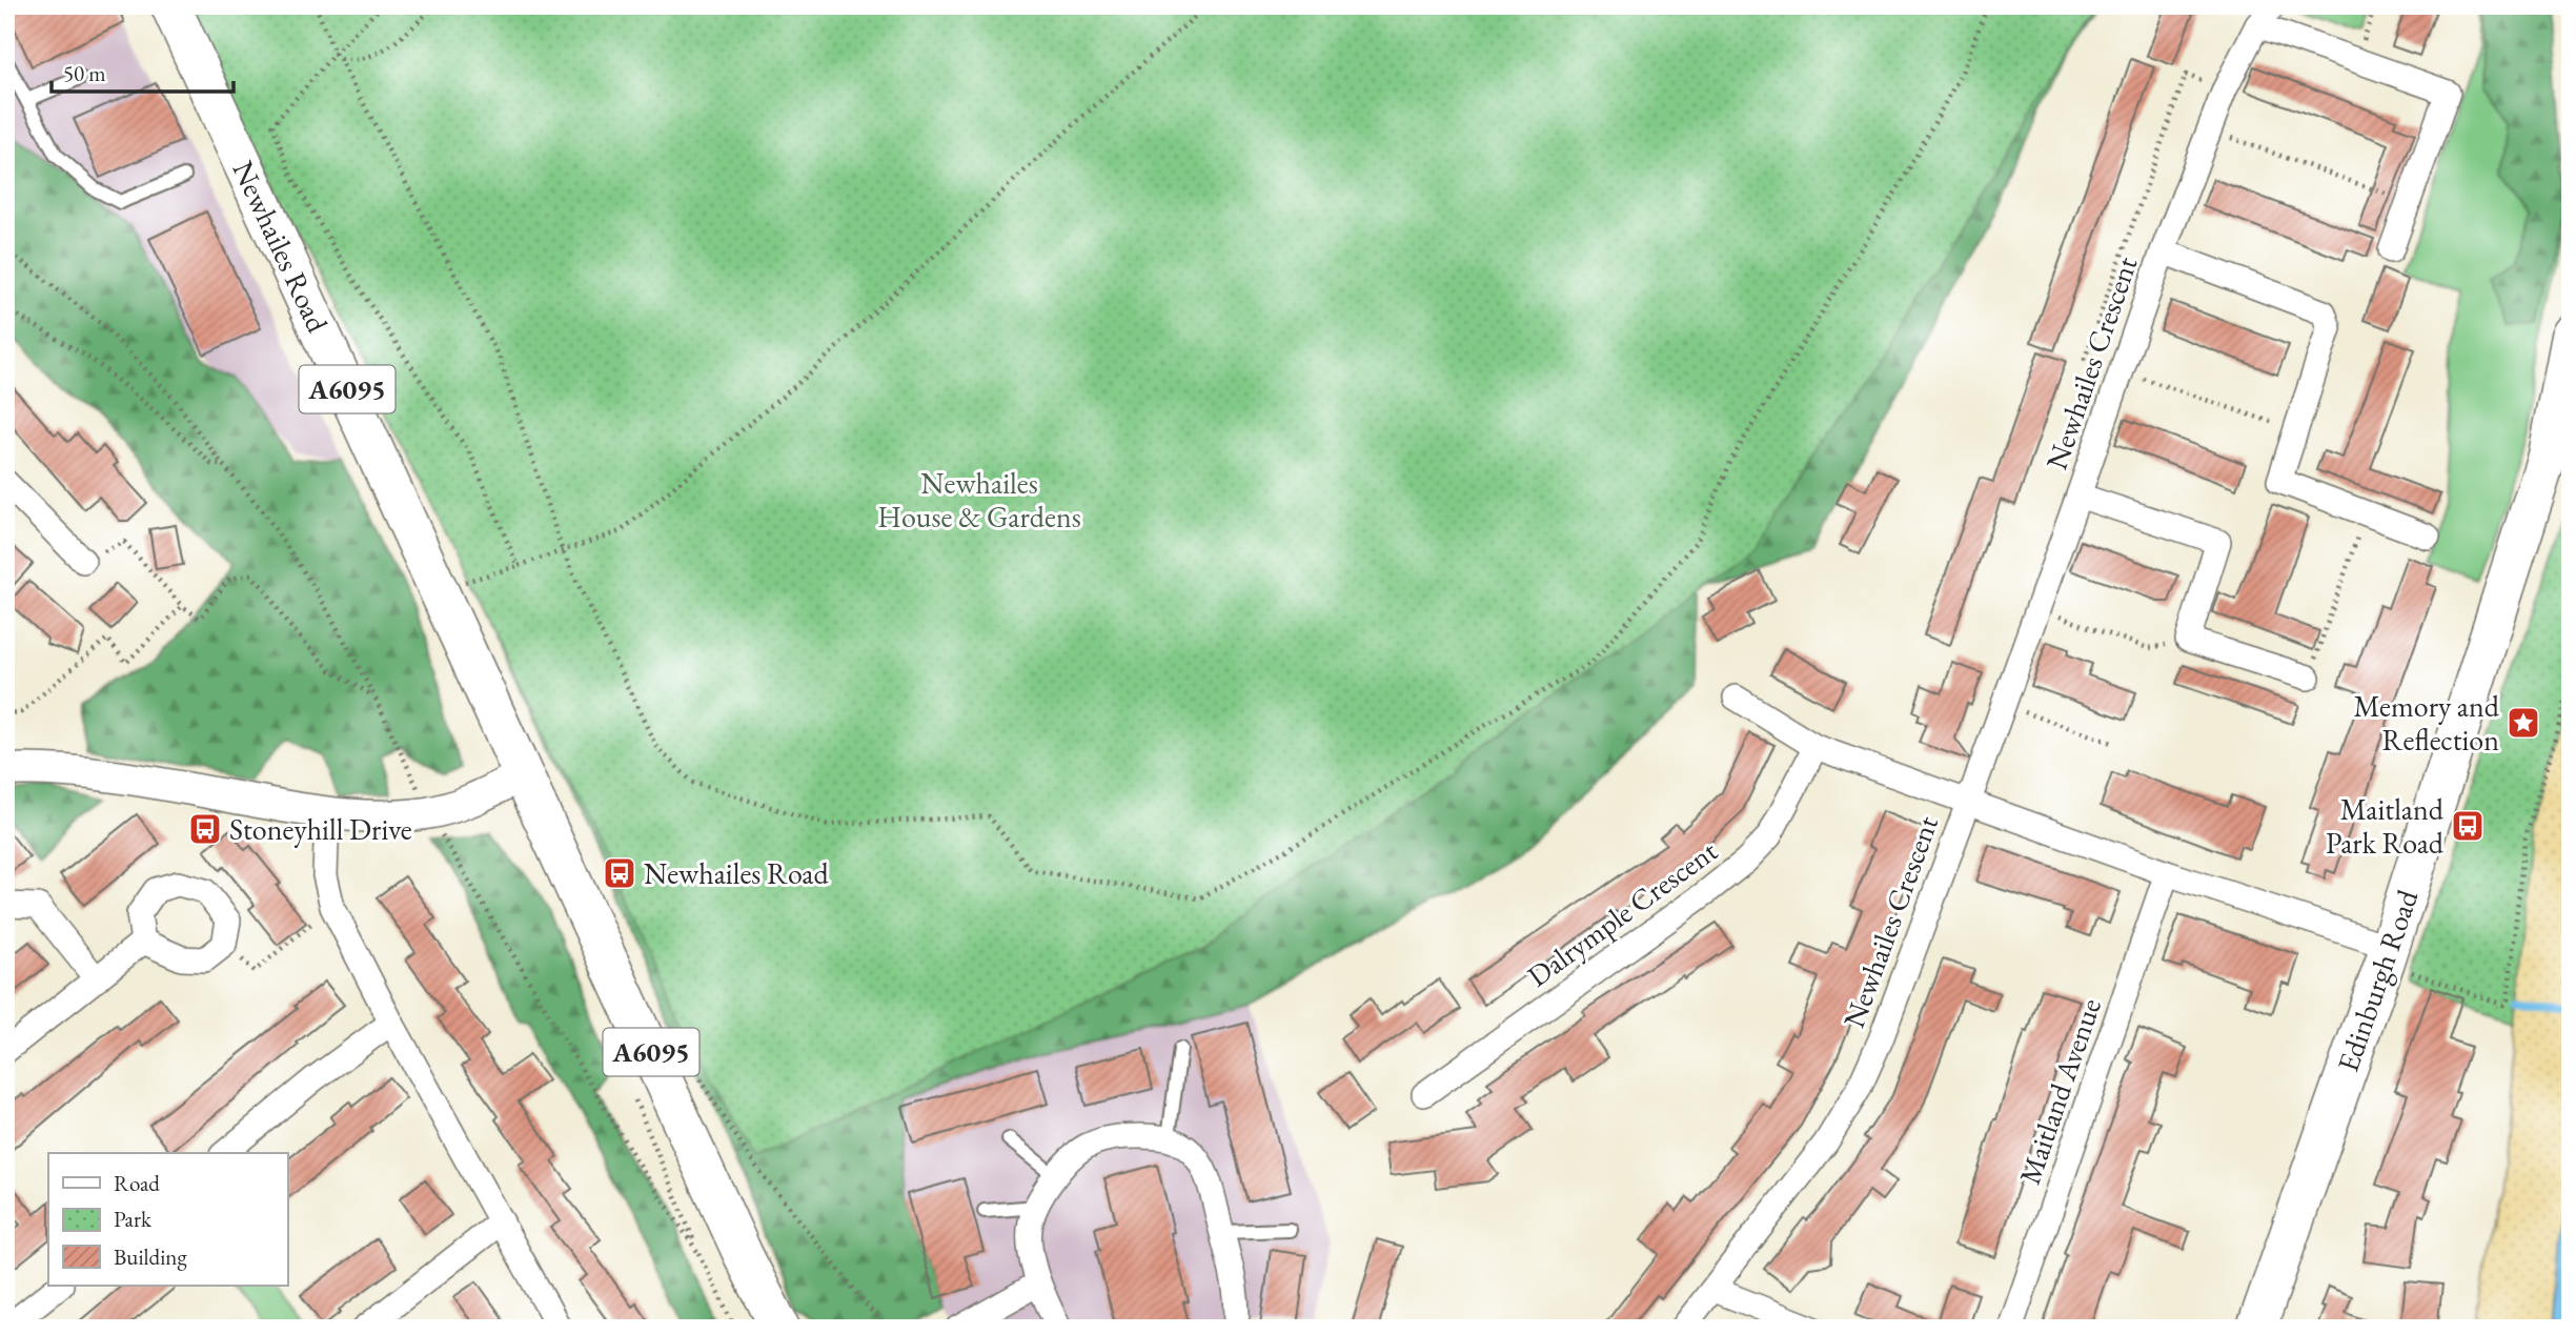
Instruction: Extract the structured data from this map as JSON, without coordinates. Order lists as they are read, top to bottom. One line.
{"streets":{"main road":["Newhailes Road","A6095","Edinburgh Road"],"street":["Newhailes Crescent","Dalrymple Crescent","Maitland Avenue"]},"parks":["Newhailes House & Gardens"],"places":{"place":["Memory and Reflection"],"bus stop":["Maitland Park Road","Stoneyhill Drive","Newhailes Road"]},"legend":["Road","Park","Building"],"scale_bar":"50 m"}
